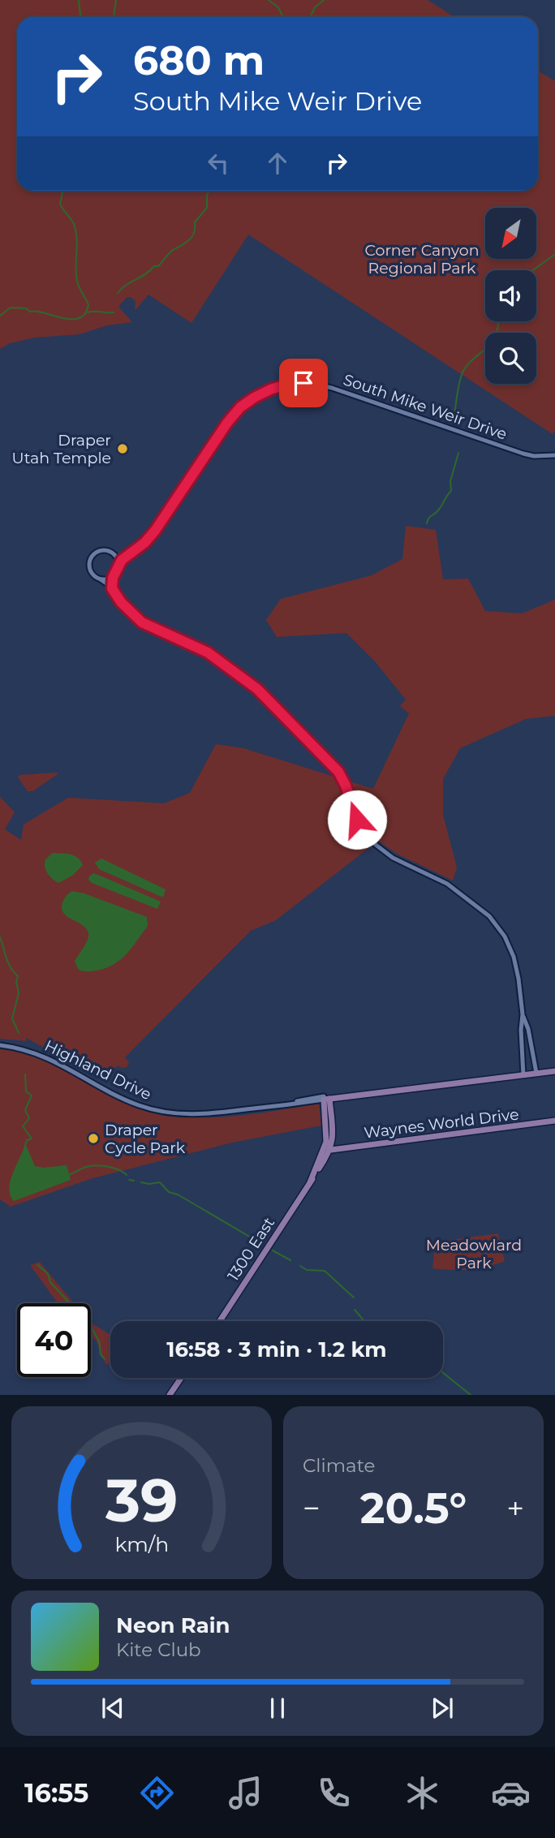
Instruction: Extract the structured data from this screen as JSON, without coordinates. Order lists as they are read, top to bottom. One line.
{"streets":{"main road":["Highland Drive","Waynes World Drive","1300 East"],"street":["South Mike Weir Drive"]},"crossings":[["Waynes World Drive","1300 East"]],"parks":["Corner Canyon Regional Park","Meadowlard Park"],"places":["Draper Utah Temple","Draper Cycle Park"],"north":"bottom left","page":{"turn":["680 m","South Mike Weir Drive"],"limit":"40","trip":"16:58 · 3 min · 1.2 km","tile":"Climate","heat":["−","20.5°","+"],"song":["Neon Rain","Kite Club"],"tabs":"16:55","gauge":["39","km/h"]}}
